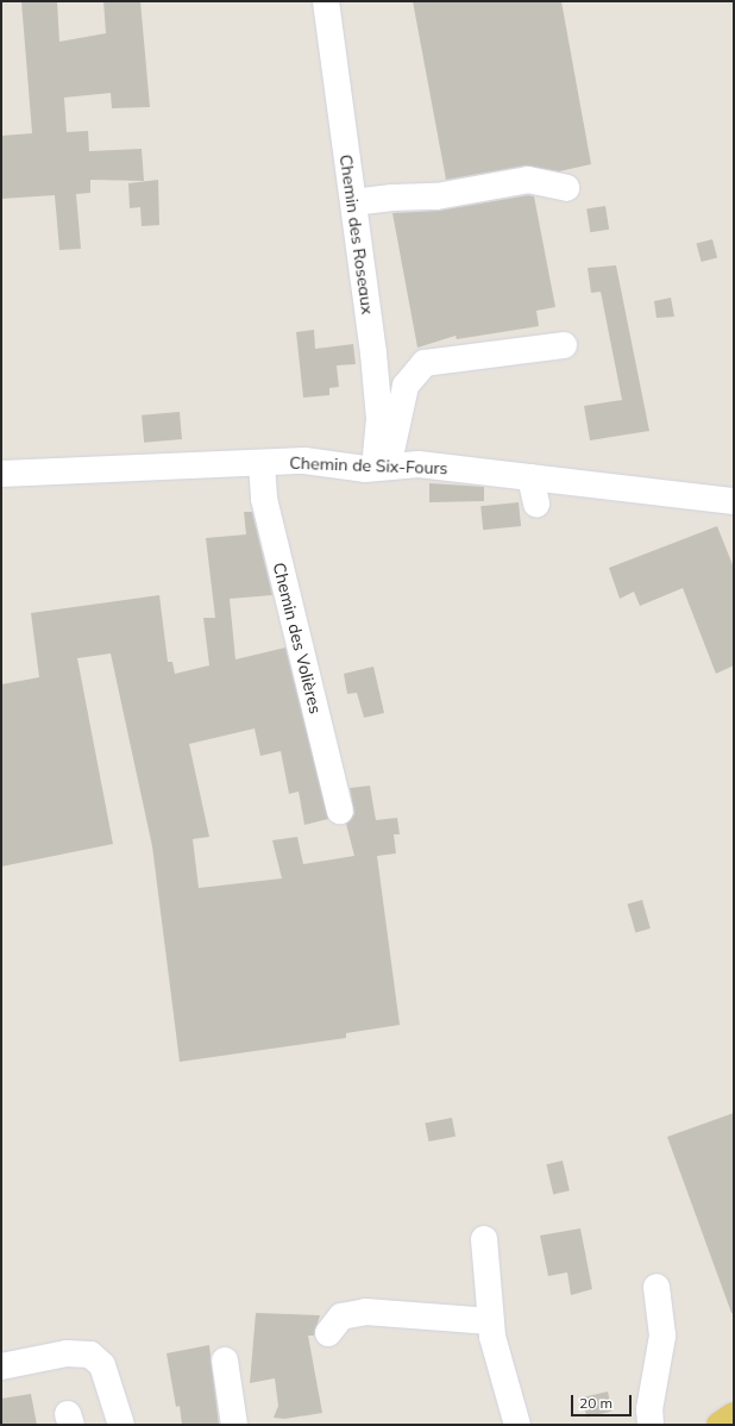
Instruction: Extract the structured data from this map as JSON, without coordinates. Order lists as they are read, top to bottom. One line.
{"streets":{"street":["Chemin des Roseaux","Chemin de Six-Fours","Chemin des Volières"]},"crossings":[["Chemin des Roseaux","Chemin de Six-Fours"],["Chemin de Six-Fours","Chemin des Volières"]],"scale_bar":"20 m"}
